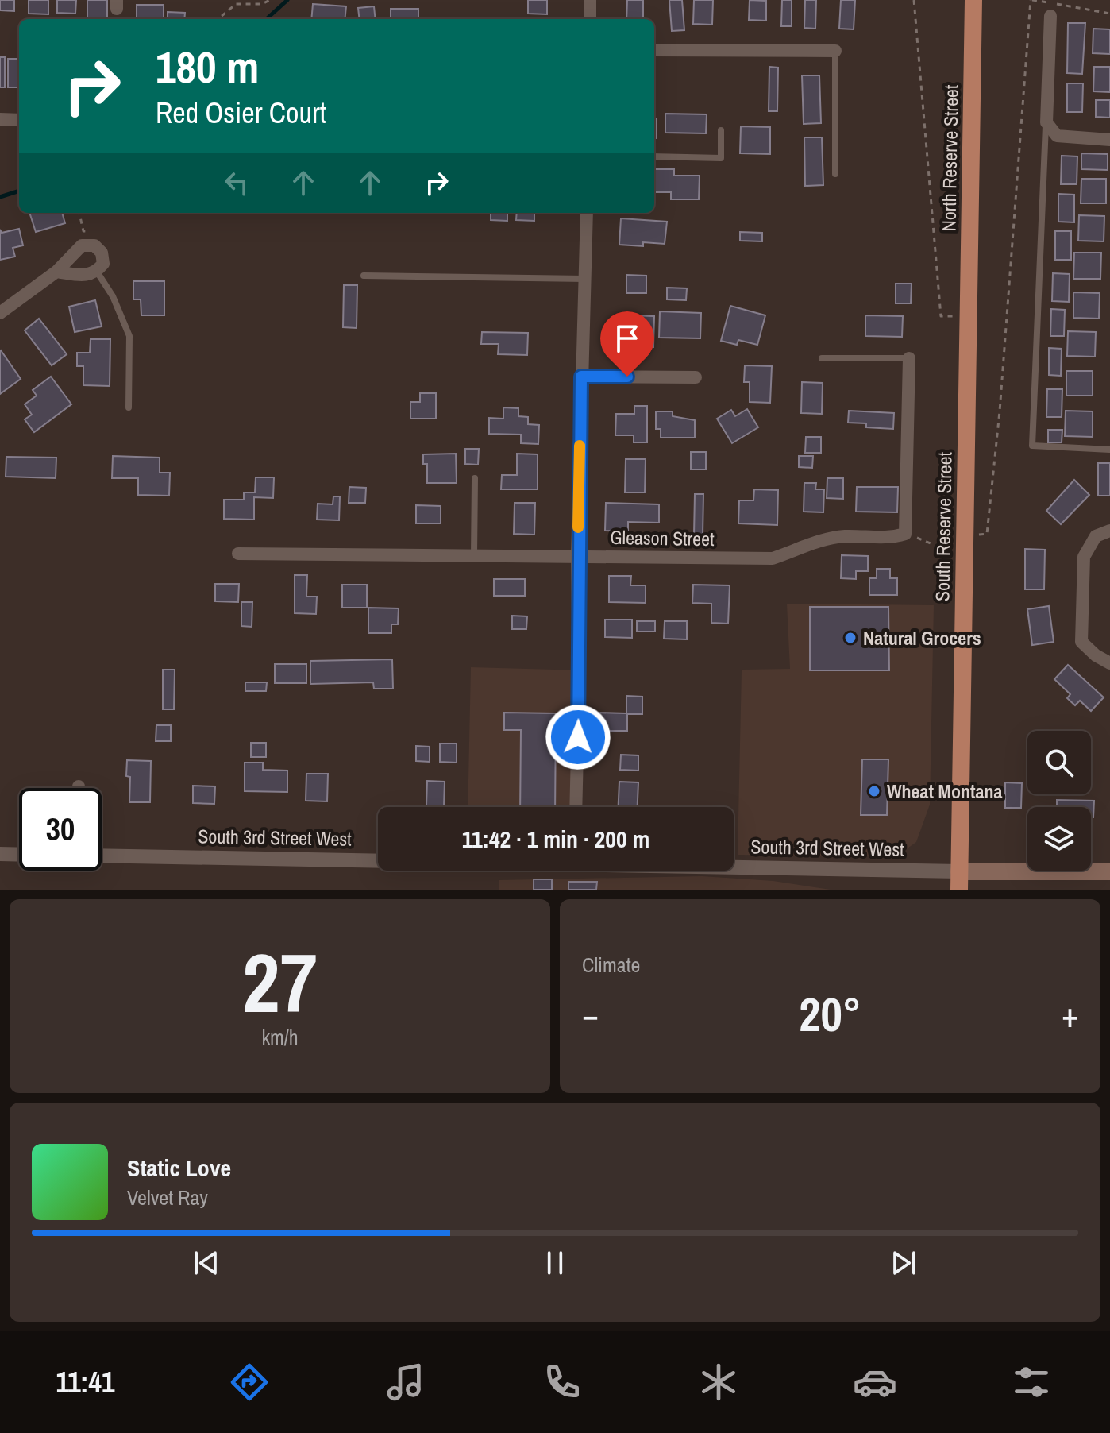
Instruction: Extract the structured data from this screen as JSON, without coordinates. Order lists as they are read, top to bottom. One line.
{"streets":{"highway":["North Reserve Street","South Reserve Street"],"main road":["South 3rd Street West"],"street":["Gleason Street"]},"crossings":[["North Reserve Street","South Reserve Street"],["South Reserve Street","South 3rd Street West"]],"places":["Natural Grocers","Wheat Montana"],"page":{"turn":["180 m","Red Osier Court"],"limit":"30","trip":"11:42 · 1 min · 200 m","tile":[["27","km/h"],"Climate"],"heat":["−","20°","+"],"song":["Static Love","Velvet Ray"],"tabs":"11:41"}}
